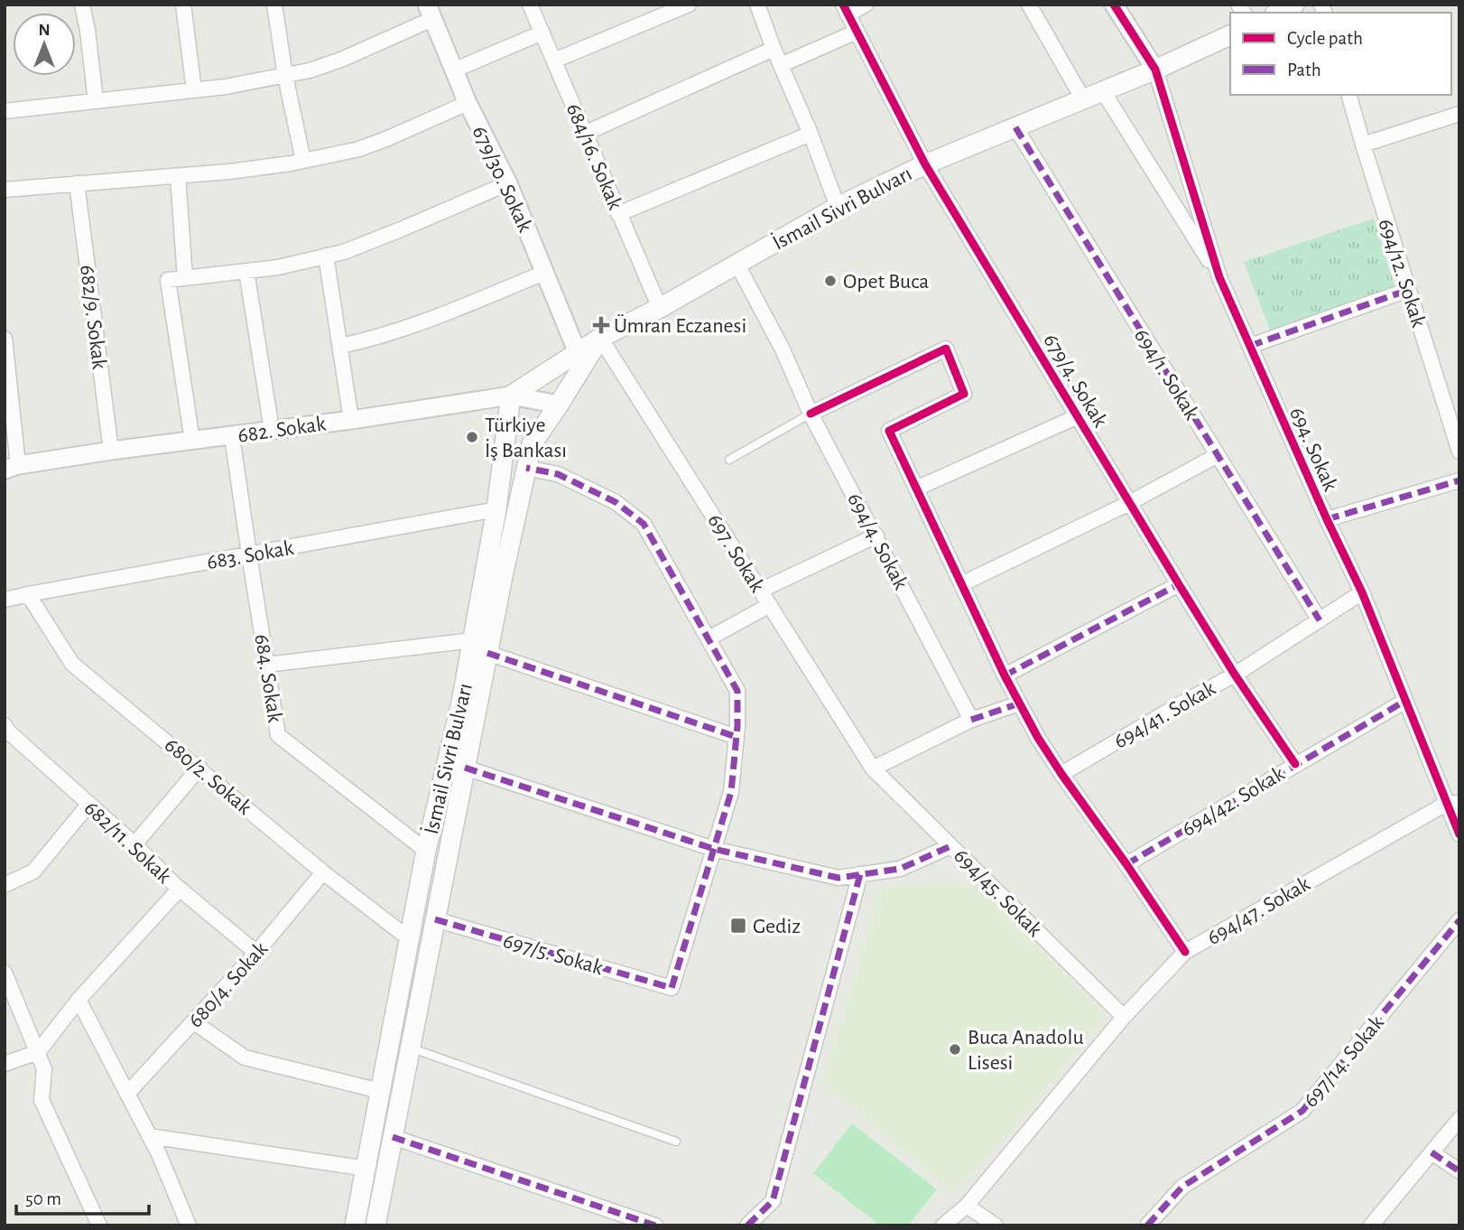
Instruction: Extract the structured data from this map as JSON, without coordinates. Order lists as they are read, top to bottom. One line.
{"streets":{"main road":["İsmail Sivri Bulvarı"],"street":["684/16. Sokak","679/30. Sokak","694/12. Sokak","682/9. Sokak","694/1. Sokak","679/4. Sokak","682. Sokak","694. Sokak","694/4. Sokak","697. Sokak","683. Sokak","684. Sokak","694/41. Sokak","680/2. Sokak","694/42. Sokak","682/11. Sokak","694/45. Sokak","694/47. Sokak","697/5. Sokak","680/4. Sokak","697/14. Sokak"]},"crossings":[["684/16. Sokak","İsmail Sivri Bulvarı"],["679/30. Sokak","İsmail Sivri Bulvarı"],["İsmail Sivri Bulvarı","694/1. Sokak"],["İsmail Sivri Bulvarı","679/4. Sokak"],["İsmail Sivri Bulvarı","682. Sokak"],["İsmail Sivri Bulvarı","694. Sokak"],["İsmail Sivri Bulvarı","694/4. Sokak"],["İsmail Sivri Bulvarı","697. Sokak"],["İsmail Sivri Bulvarı","683. Sokak"],["İsmail Sivri Bulvarı","684. Sokak"],["İsmail Sivri Bulvarı","680/2. Sokak"],["İsmail Sivri Bulvarı","697/5. Sokak"],["682/9. Sokak","682. Sokak"],["694/1. Sokak","694/41. Sokak"],["679/4. Sokak","694/41. Sokak"],["679/4. Sokak","694/42. Sokak"],["682. Sokak","684. Sokak"],["694. Sokak","694/41. Sokak"],["694. Sokak","694/42. Sokak"],["694. Sokak","694/47. Sokak"],["697. Sokak","694/45. Sokak"],["683. Sokak","684. Sokak"],["683. Sokak","680/2. Sokak"],["680/2. Sokak","680/4. Sokak"],["682/11. Sokak","680/4. Sokak"],["694/45. Sokak","694/47. Sokak"]],"places":{"other":["Opet Buca","Türkiye İş Bankası","Buca Anadolu Lisesi"],"health":["Ümran Eczanesi"],"transit":["Gediz"]},"legend":["Cycle path","Path"],"scale_bar":"50 m","north":"top"}
